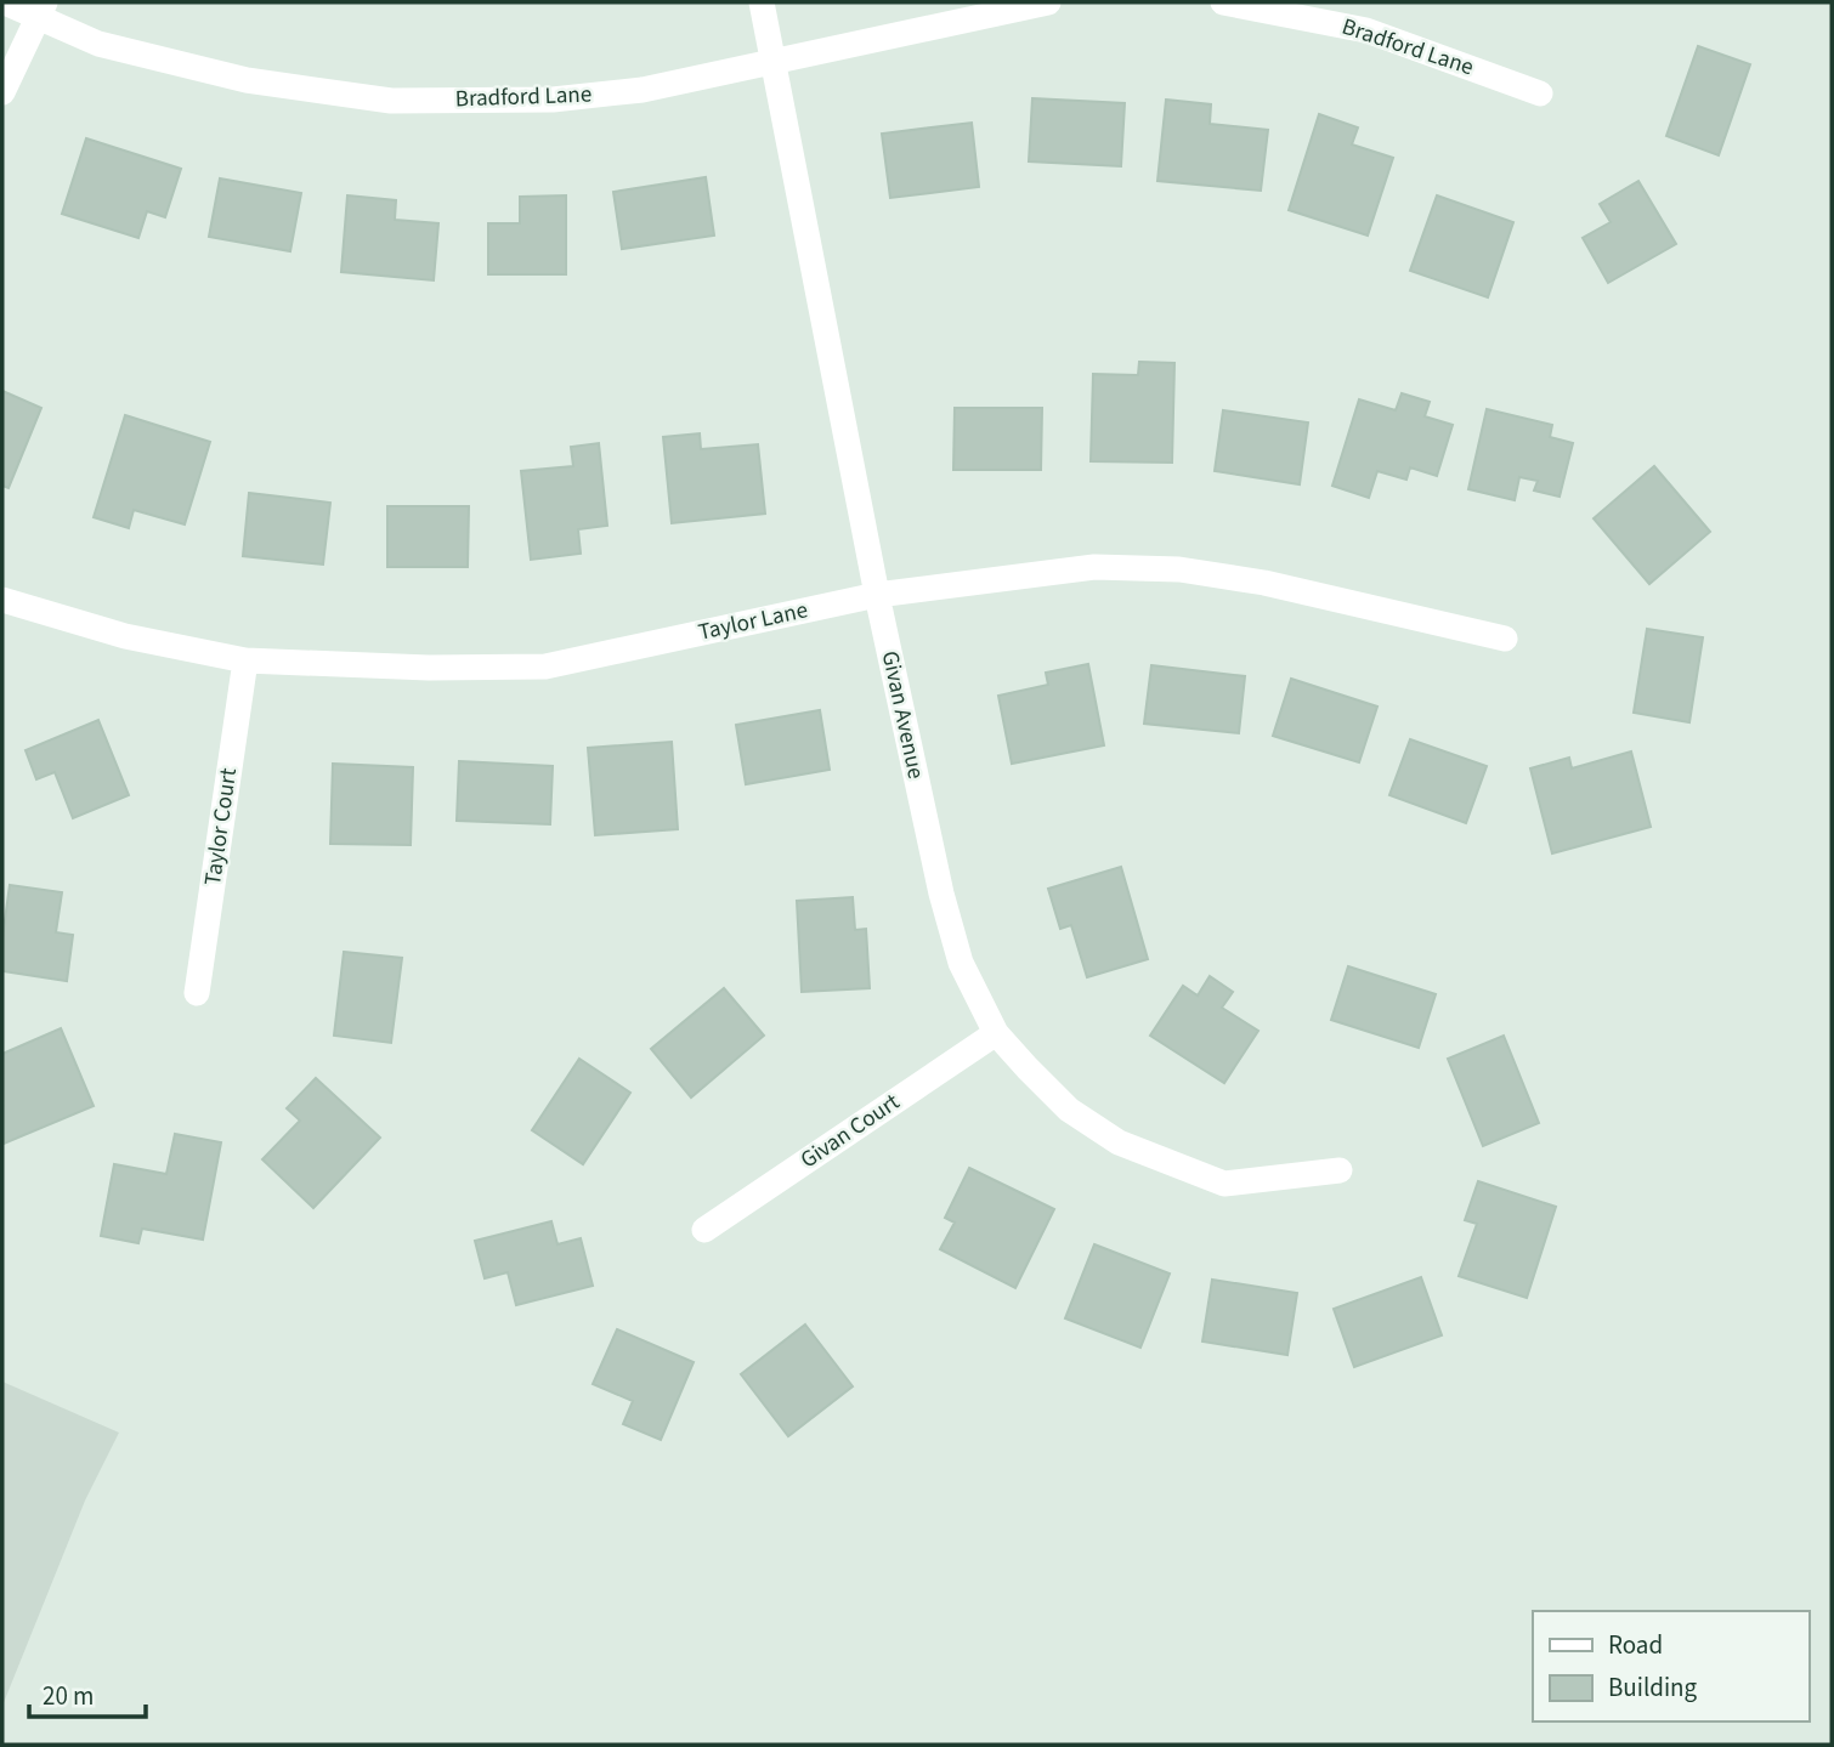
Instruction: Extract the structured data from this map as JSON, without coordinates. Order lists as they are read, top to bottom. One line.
{"streets":{"street":["Bradford Lane","Taylor Lane","Givan Avenue","Taylor Court","Givan Court"]},"crossings":[["Bradford Lane","Givan Avenue"],["Taylor Lane","Givan Avenue"],["Taylor Lane","Taylor Court"],["Givan Avenue","Givan Court"]],"legend":["Road","Building"],"scale_bar":"20 m"}
